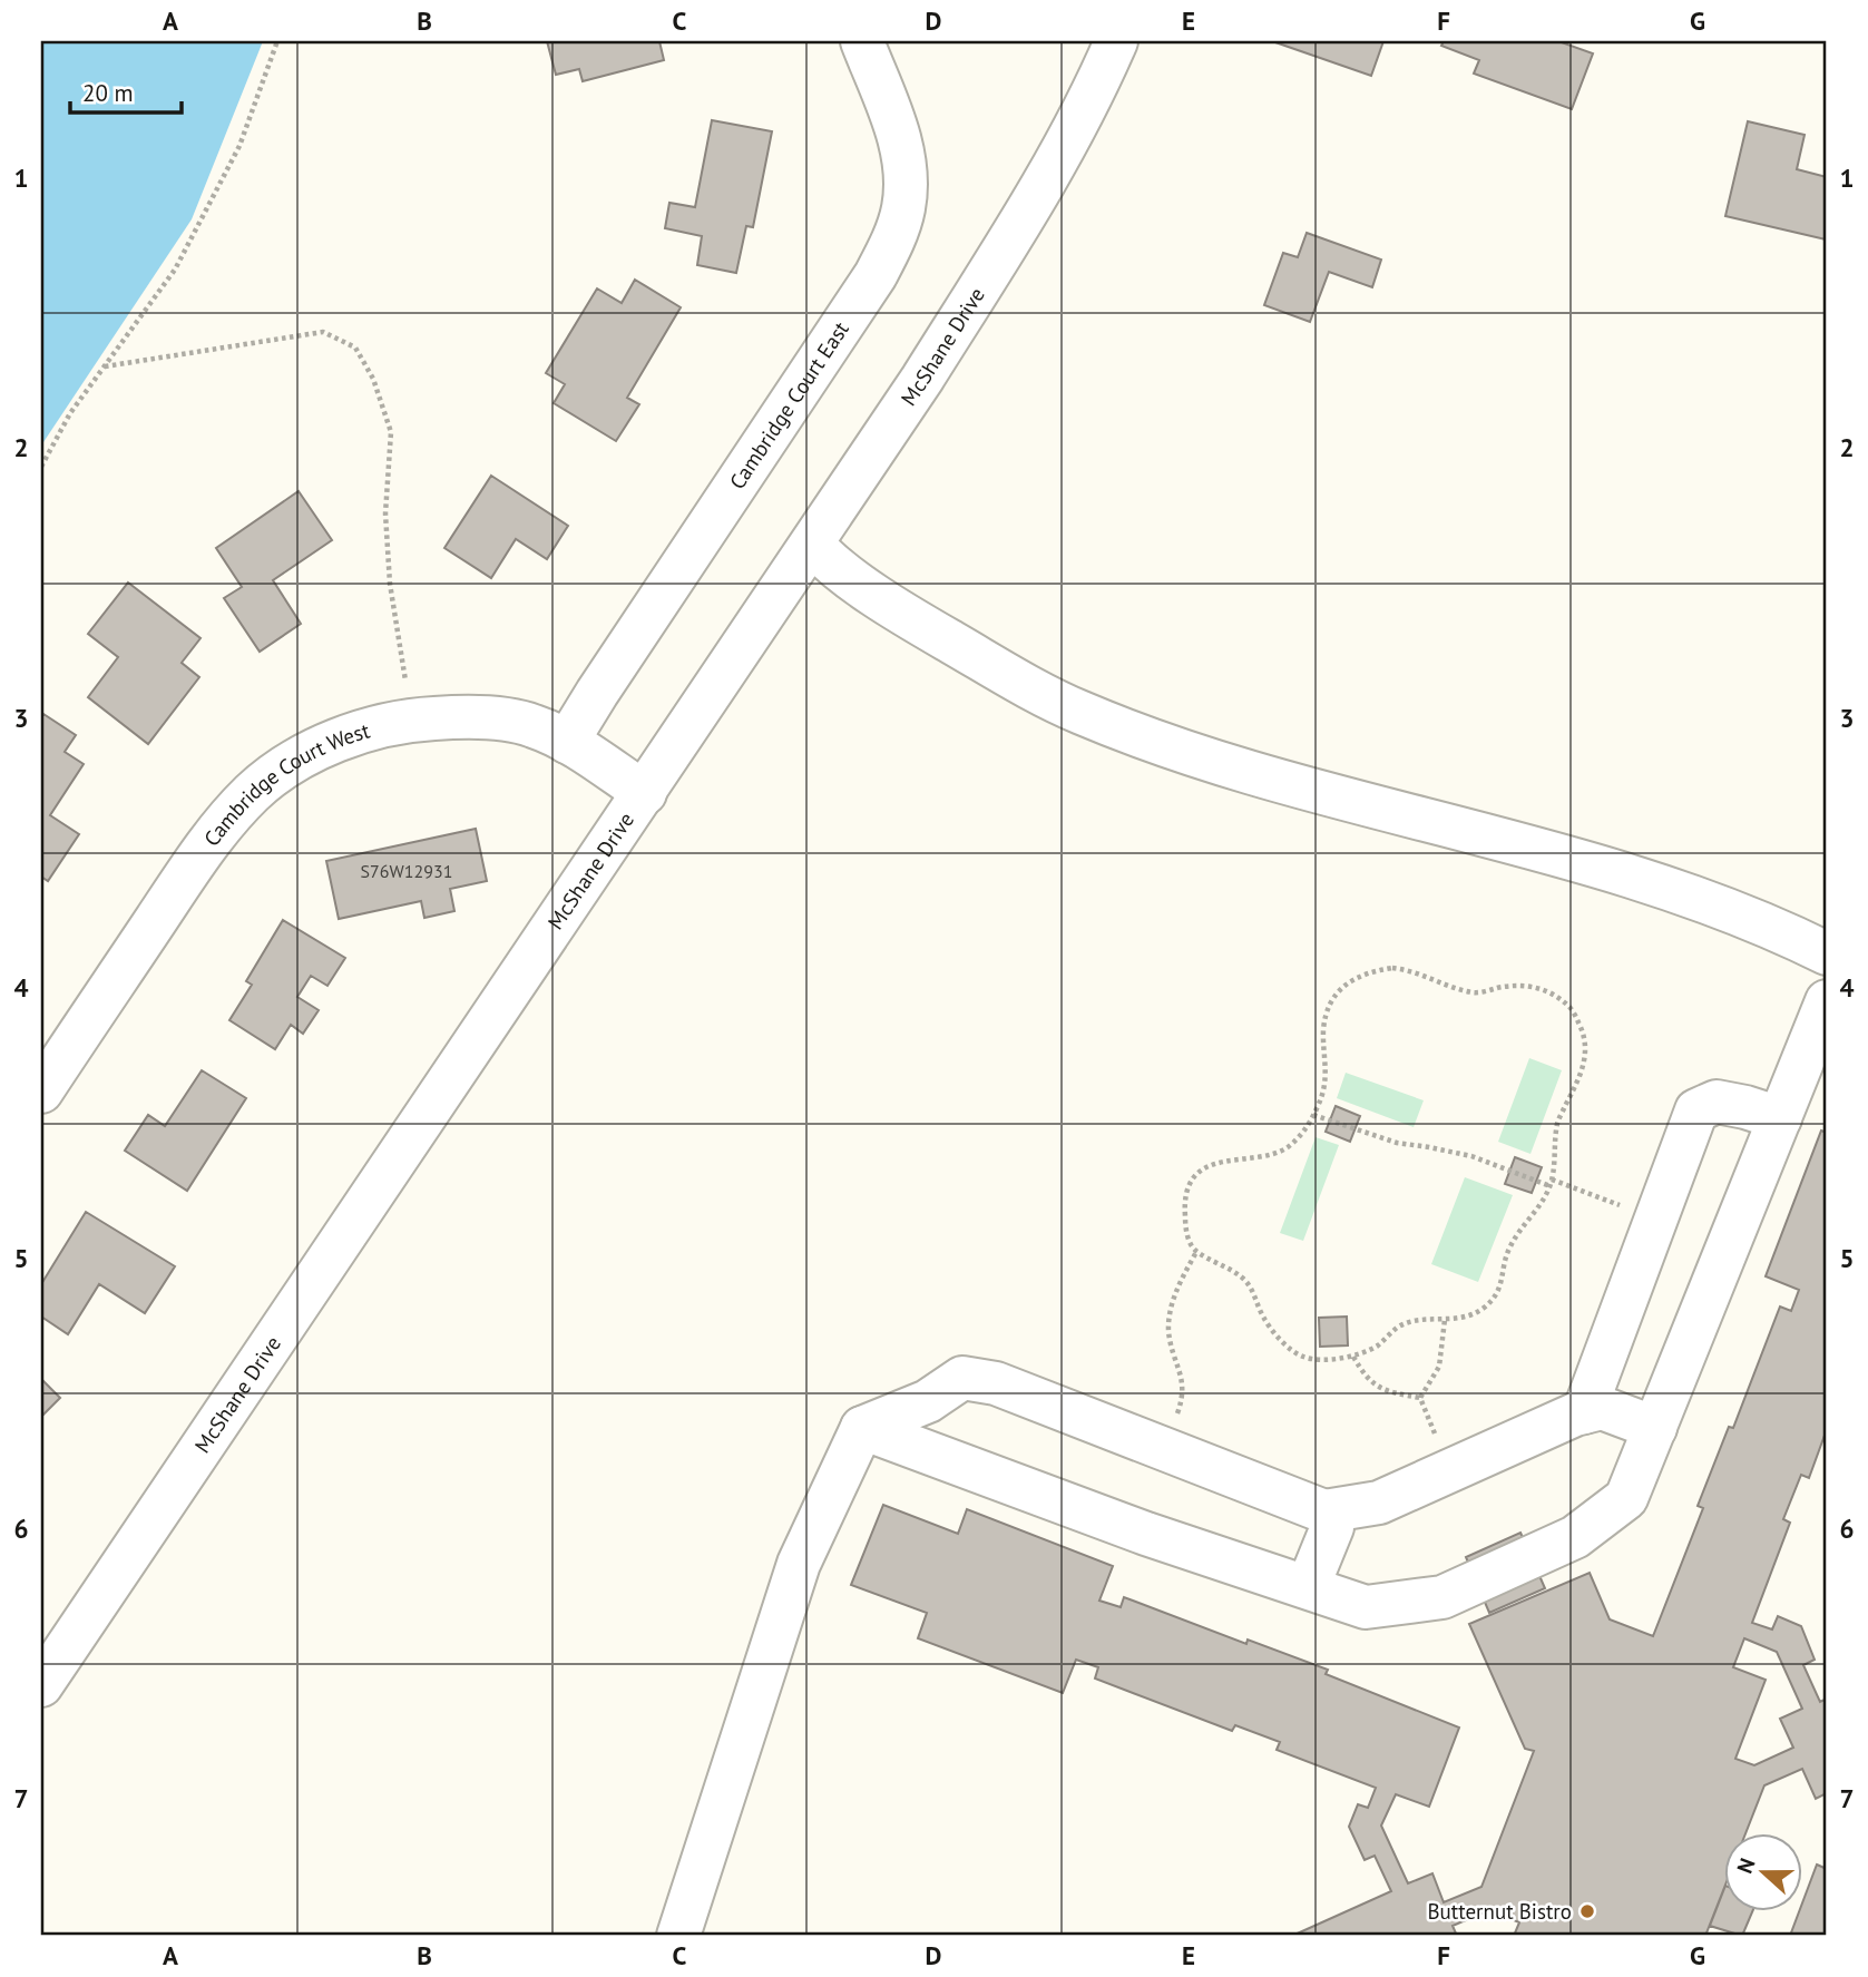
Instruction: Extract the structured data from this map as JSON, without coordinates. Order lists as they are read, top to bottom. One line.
{"streets":{"street":["McShane Drive","Cambridge Court East","Cambridge Court West"]},"crossings":[["McShane Drive","Cambridge Court West"],["Cambridge Court East","Cambridge Court West"]],"places":["Butternut Bistro"],"house_numbers":["S76W12931"],"scale_bar":"20 m","north":"left","grid":{"columns":["A","B","C","D","E","F","G"],"rows":["1","2","3","4","5","6","7"]}}
